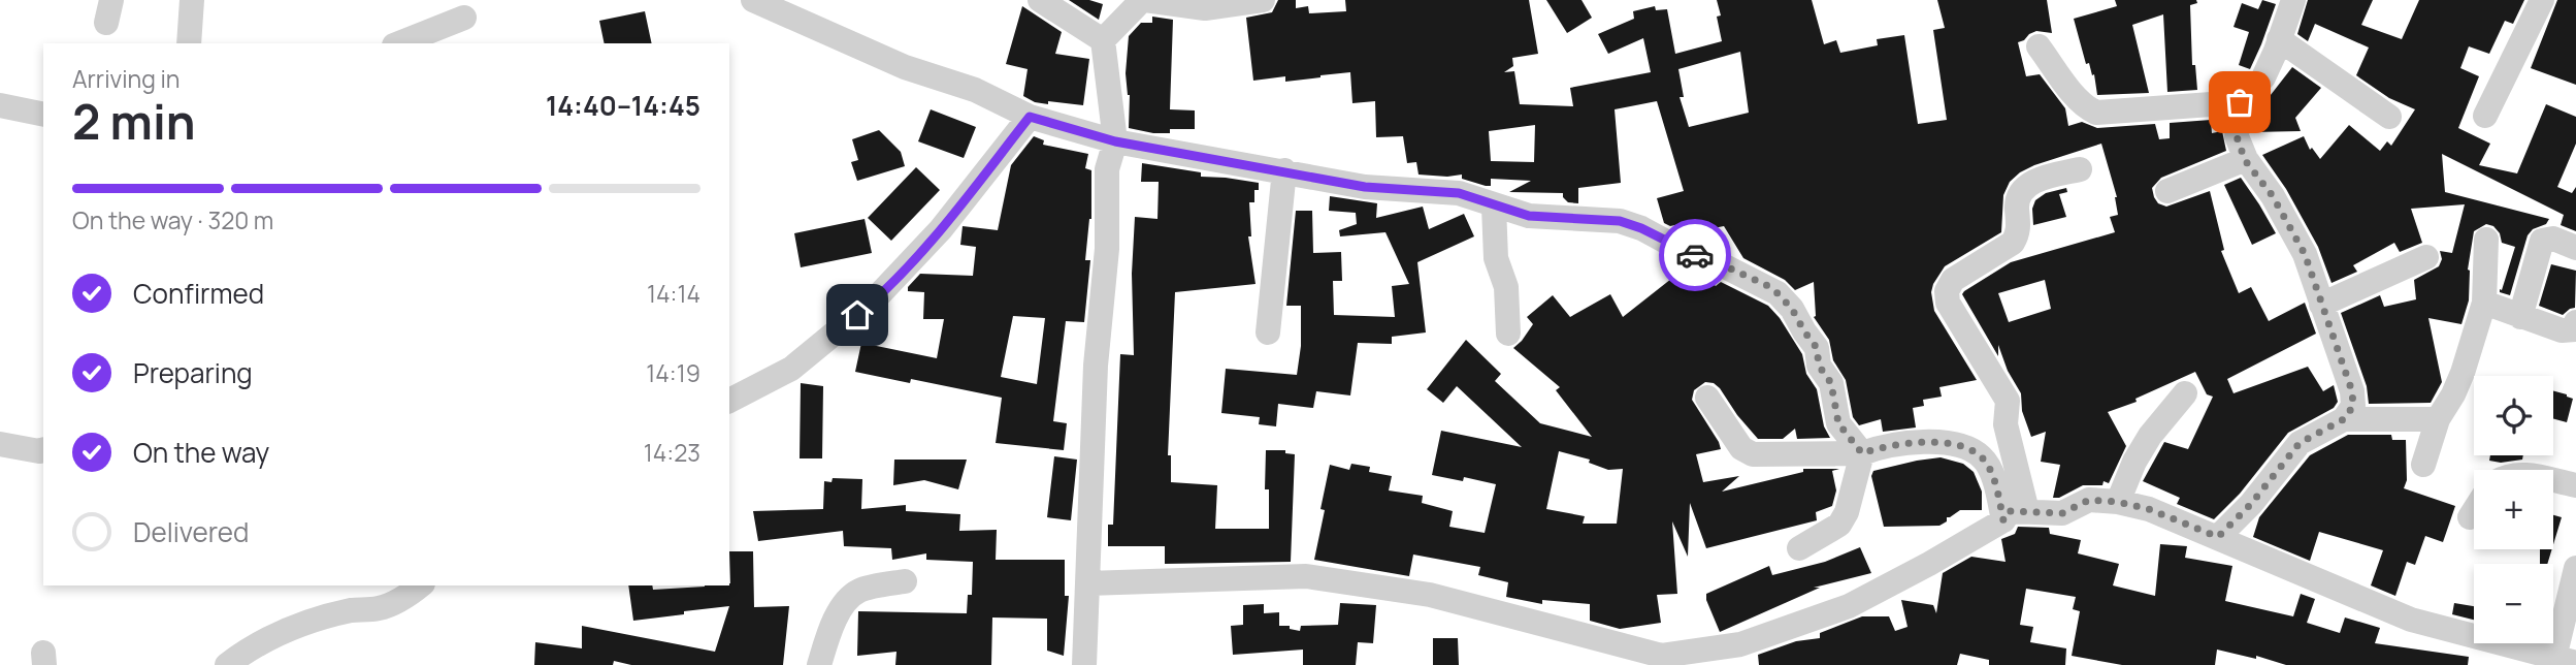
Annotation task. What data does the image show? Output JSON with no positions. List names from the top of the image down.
{
  "page": {
    "heading": ["2 min", "Arriving in", "14:40–14:45"],
    "bar": "On the way · 320 m",
    "list": [
      ["Confirmed", "14:14"],
      ["Preparing", "14:19"],
      ["On the way", "14:23"],
      "Delivered"
    ],
    "map_buttons": ["+", "−"]
  }
}
